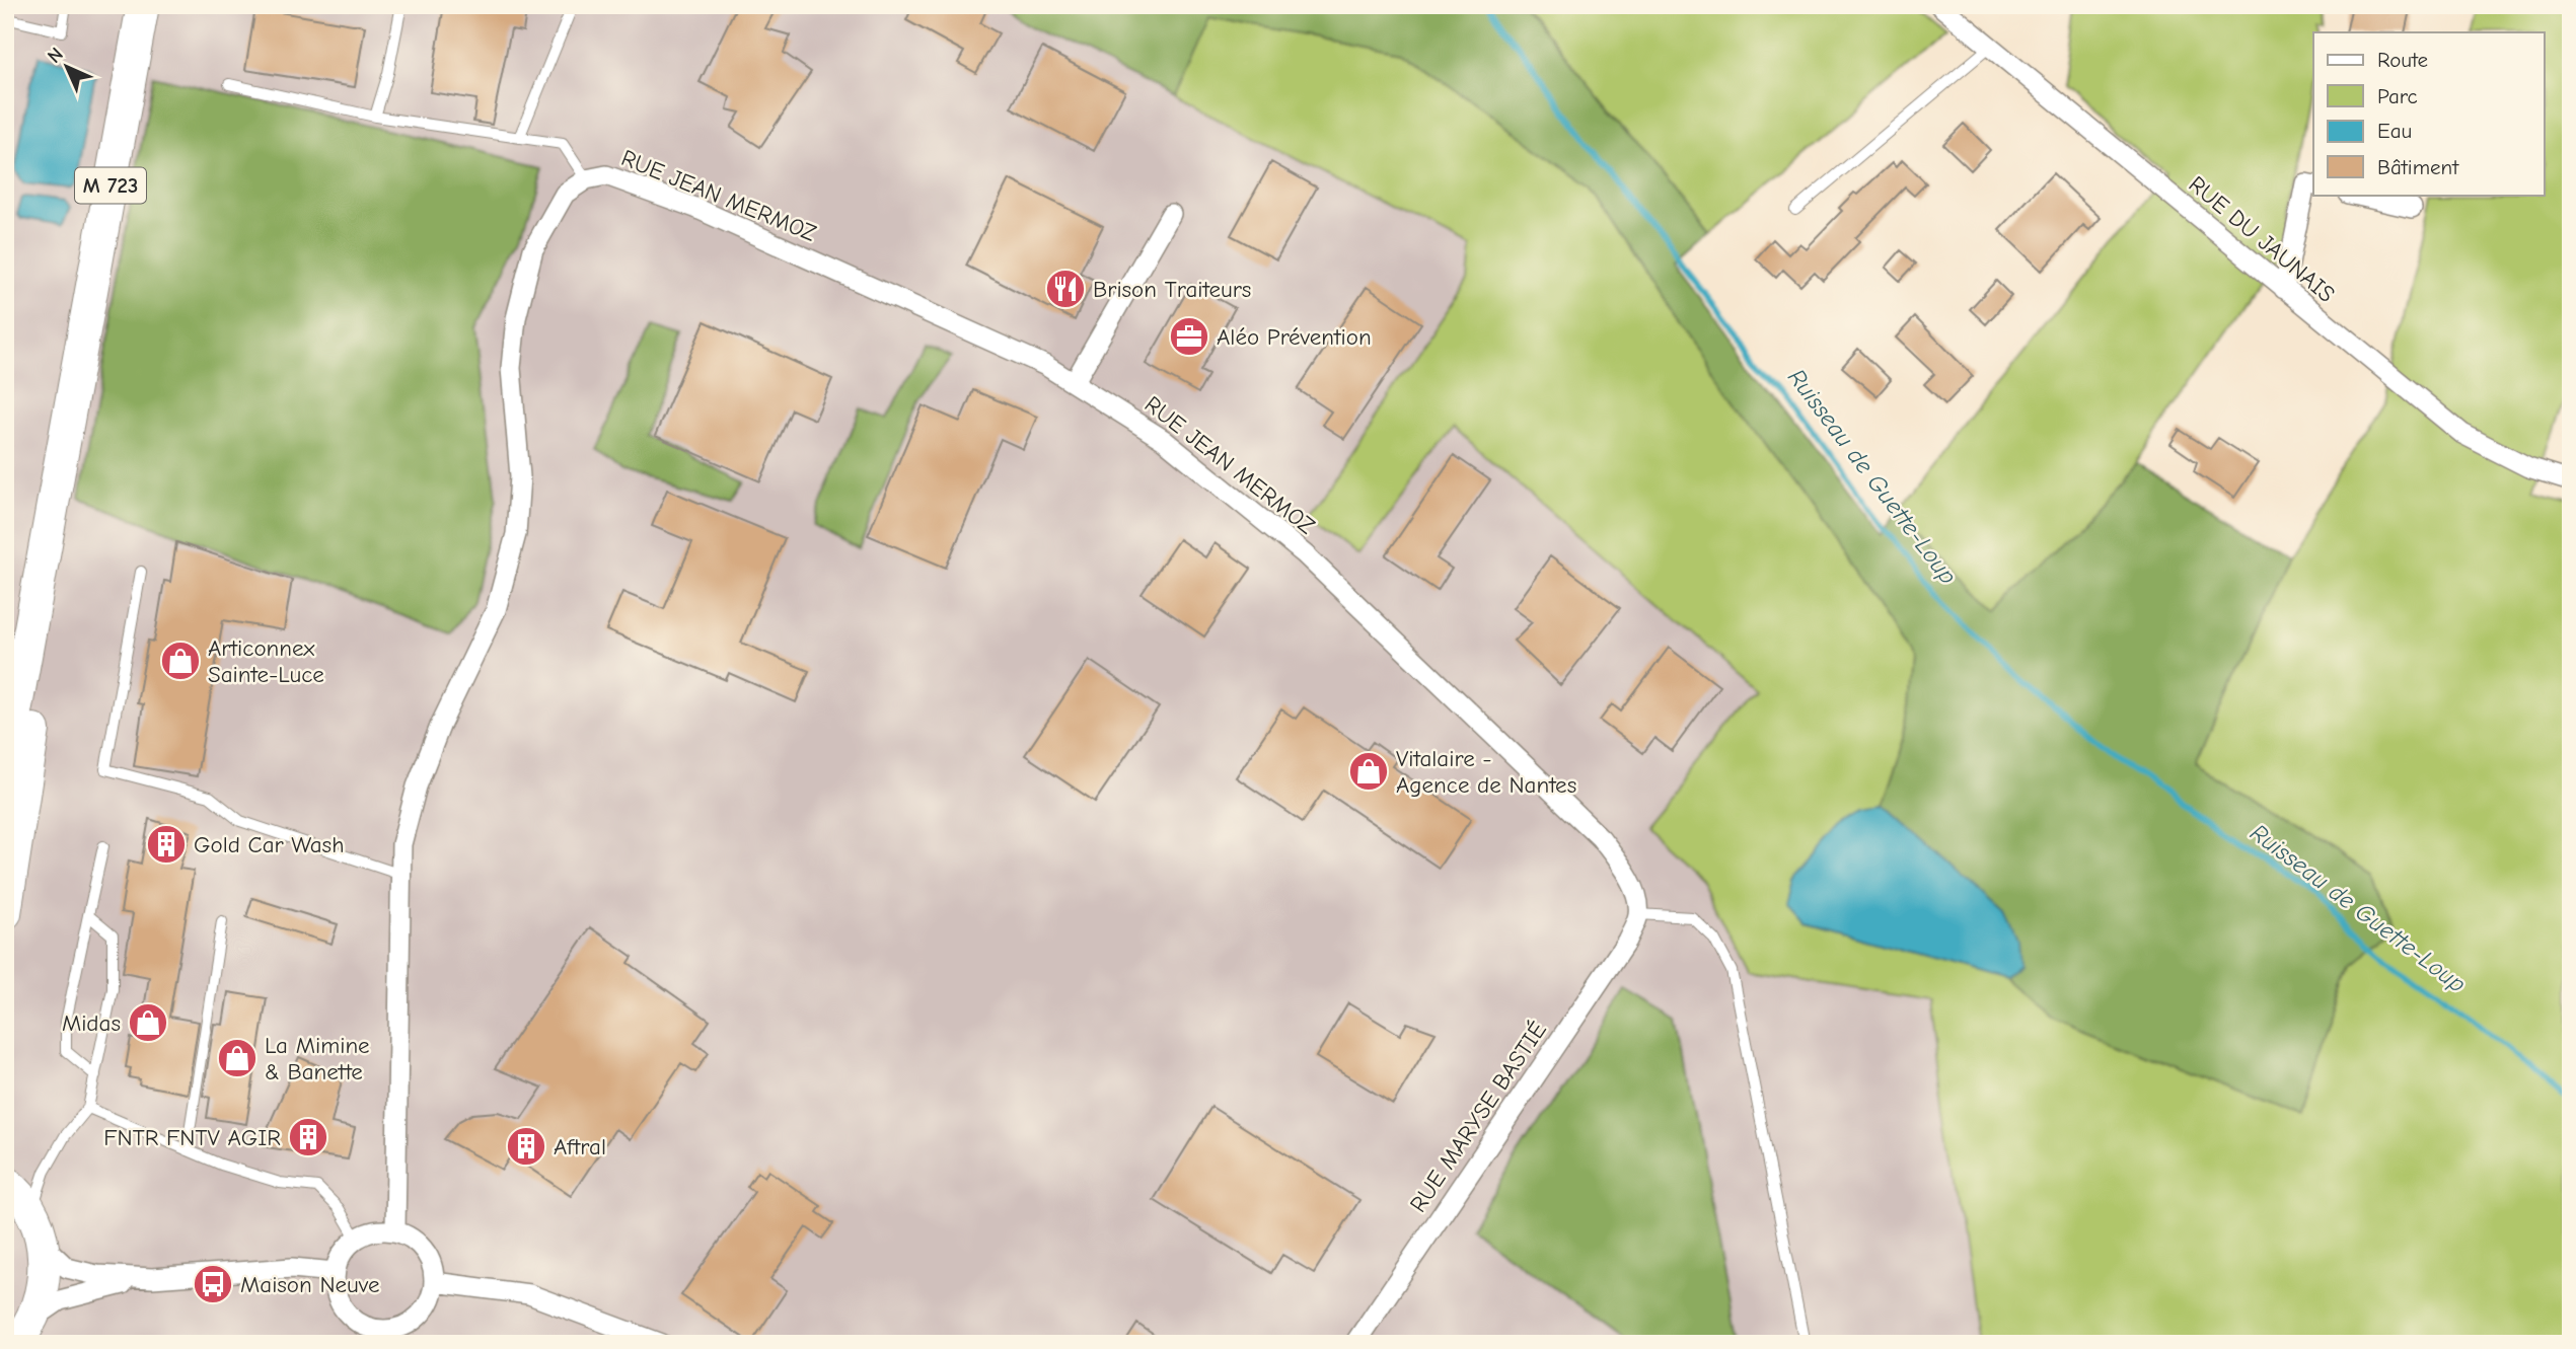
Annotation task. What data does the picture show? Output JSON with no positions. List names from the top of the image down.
{
  "streets": {
    "main road": ["M 723"],
    "street": ["RUE JEAN MERMOZ", "RUE DU JAUNAIS", "RUE MARYSE BASTIÉ"]
  },
  "crossings": [
    ["RUE JEAN MERMOZ", "RUE MARYSE BASTIÉ"]
  ],
  "water": ["Ruisseau de Guette-Loup"],
  "places": {
    "restaurant": ["Brison Traiteurs"],
    "office": ["Aléo Prévention"],
    "shop": [
      "Articonnex Sainte-Luce",
      "Vitalaire - Agence de Nantes",
      "Midas",
      "La Mimine & Banette"
    ],
    "building": ["Gold Car Wash", "FNTR FNTV AGIR", "Aftral"],
    "bus stop": ["Maison Neuve"]
  },
  "legend": [
    "Route",
    "Parc",
    "Eau",
    "Bâtiment"
  ],
  "north": "top left"
}
